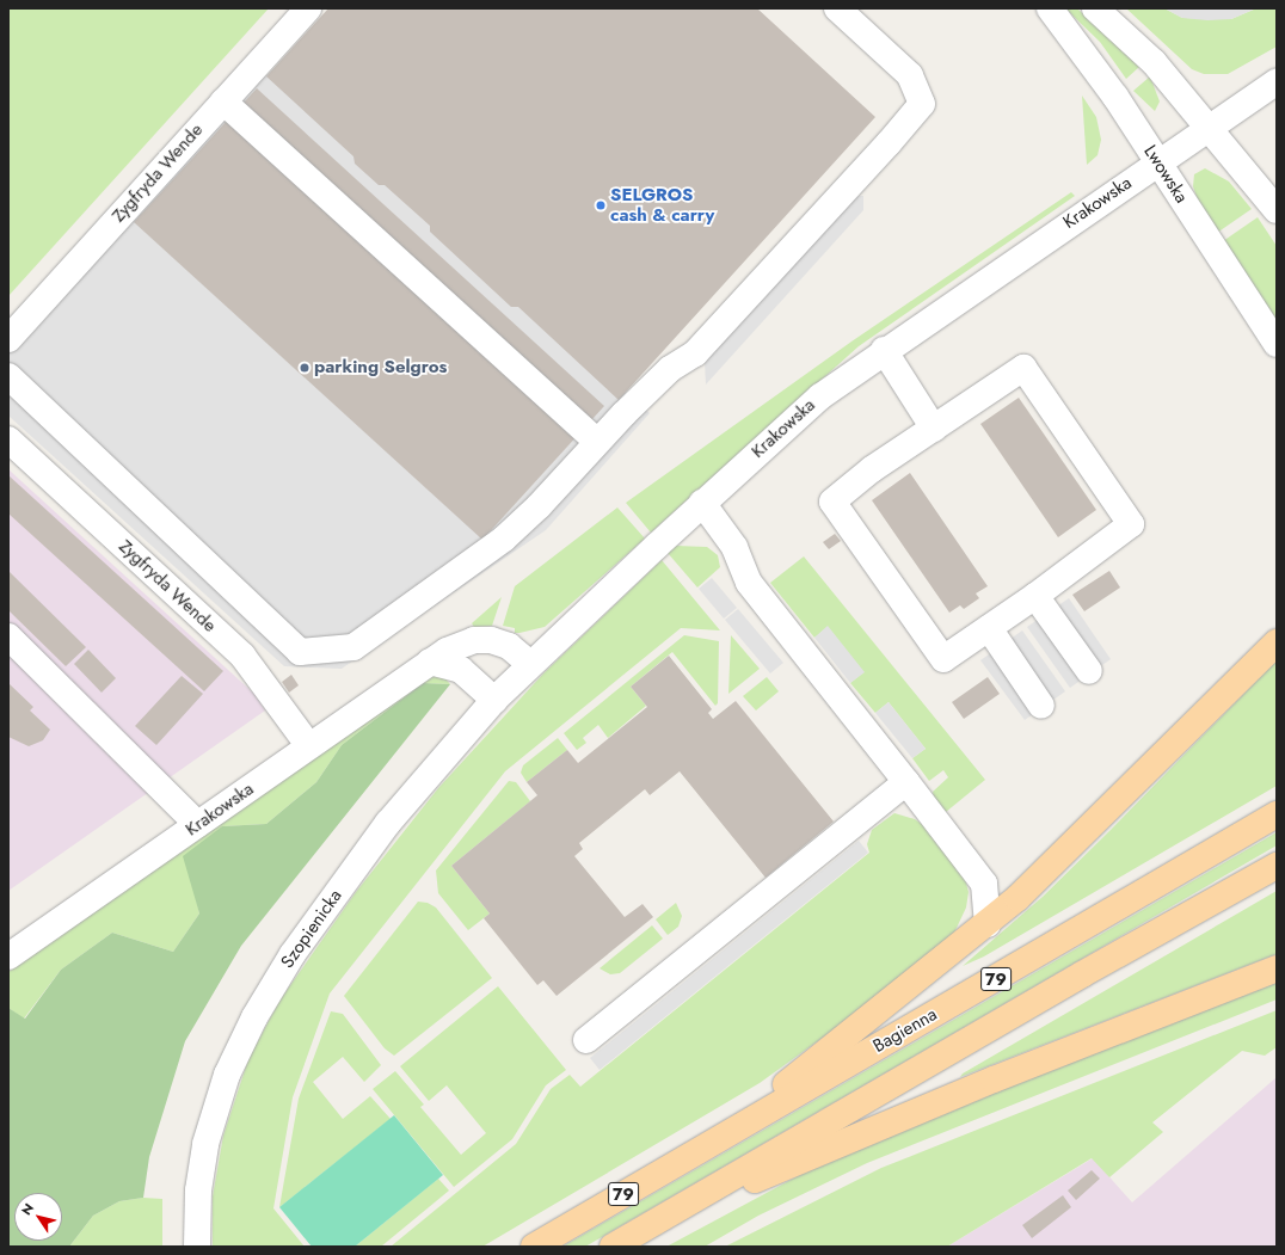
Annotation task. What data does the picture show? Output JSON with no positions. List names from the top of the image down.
{
  "streets": {
    "main road": ["79", "Bagienna"],
    "street": [
      "Zygfryda Wende",
      "Lwowska",
      "Krakowska",
      "Szopienicka"
    ]
  },
  "crossings": [
    ["Zygfryda Wende", "Krakowska"],
    ["Lwowska", "Krakowska"],
    ["Krakowska", "Szopienicka"]
  ],
  "places": ["SELGROS cash & carry", "parking Selgros"],
  "north": "top left"
}
